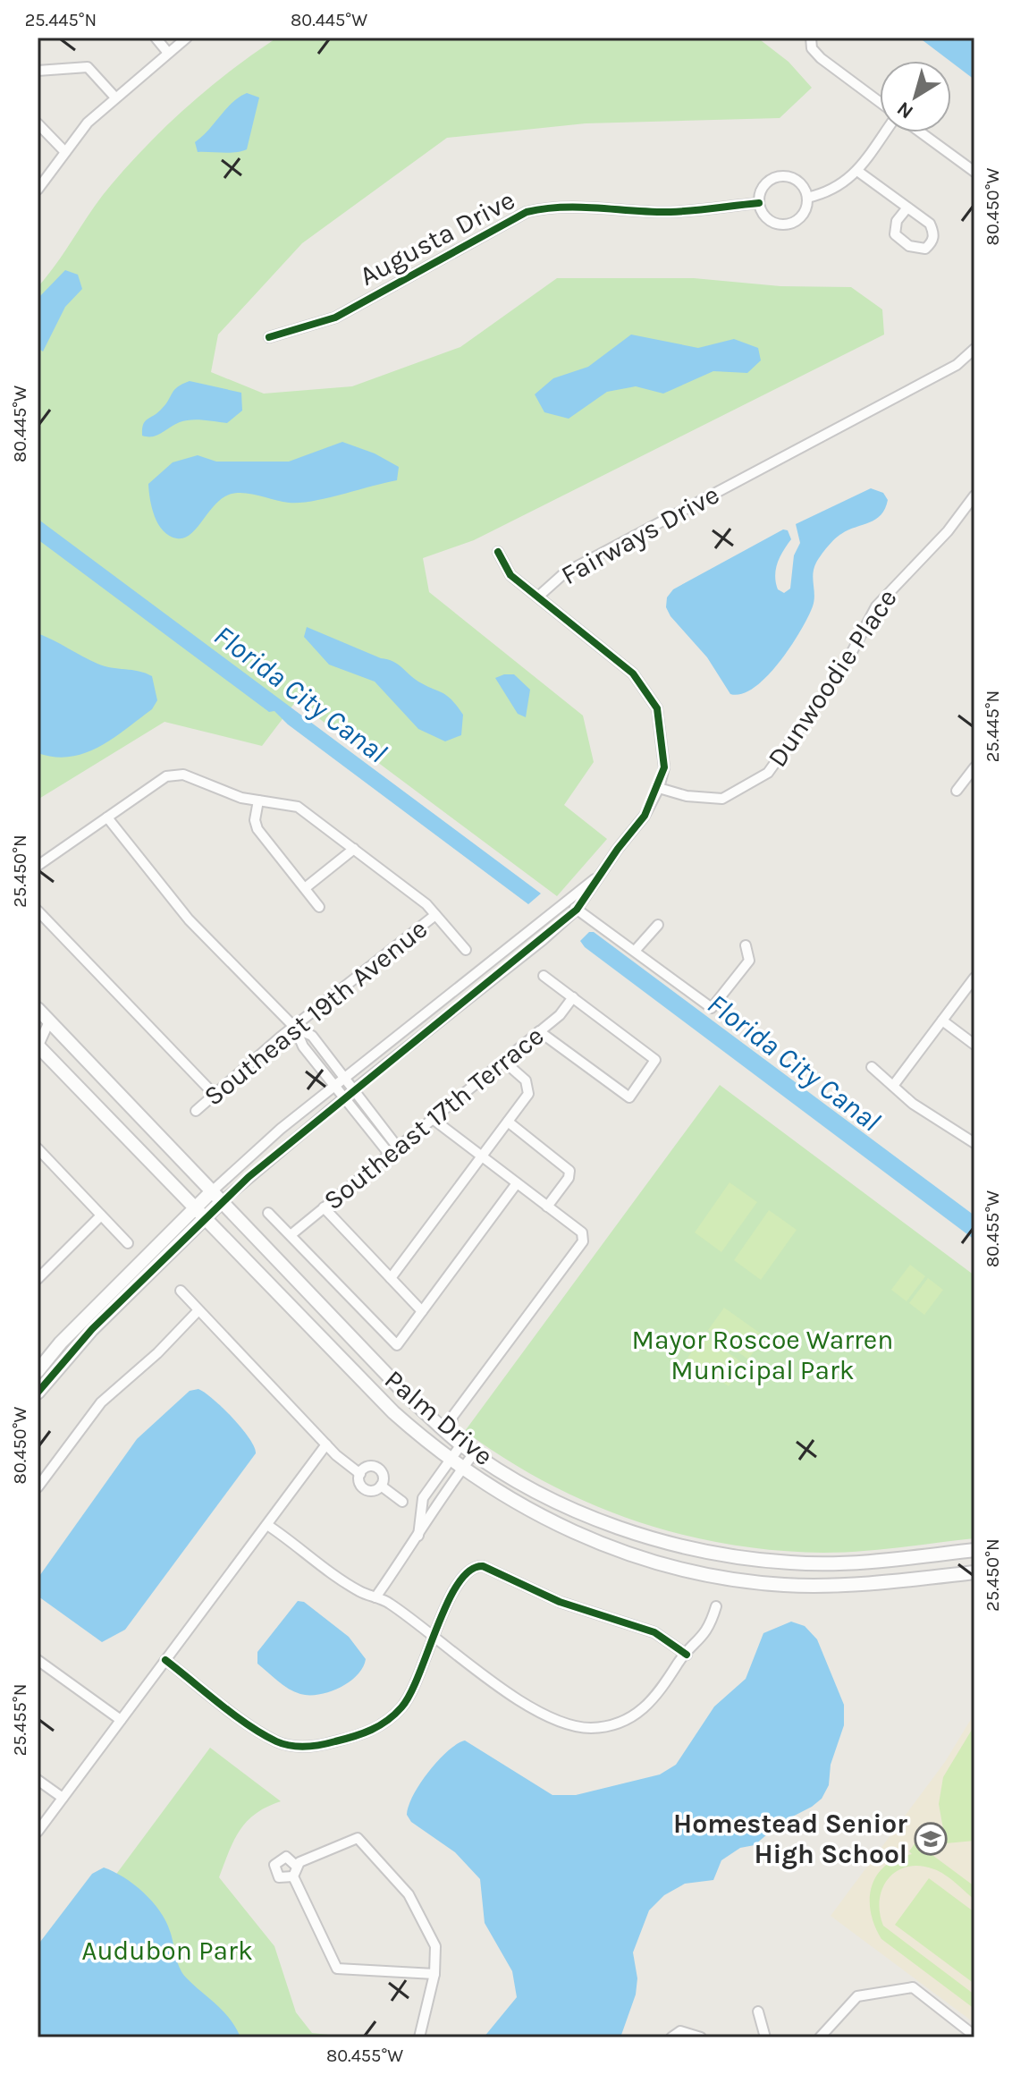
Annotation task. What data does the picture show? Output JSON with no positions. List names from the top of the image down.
{
  "streets": {
    "main road": ["Palm Drive"],
    "street": [
      "Augusta Drive",
      "Fairways Drive",
      "Dunwoodie Place",
      "Southeast 19th Avenue",
      "Southeast 17th Terrace"
    ]
  },
  "crossings": [
    ["Fairways Drive", "Dunwoodie Place"],
    ["Fairways Drive", "Palm Drive"]
  ],
  "water": ["Florida City Canal"],
  "parks": ["Mayor Roscoe Warren Municipal Park", "Audubon Park"],
  "places": {
    "school or university": ["Homestead Senior High School"]
  },
  "north": "bottom left",
  "coordinates": [
    "25.445°N",
    "80.445°W",
    "80.450°W",
    "25.450°N",
    "80.455°W",
    "25.455°N"
  ]
}
